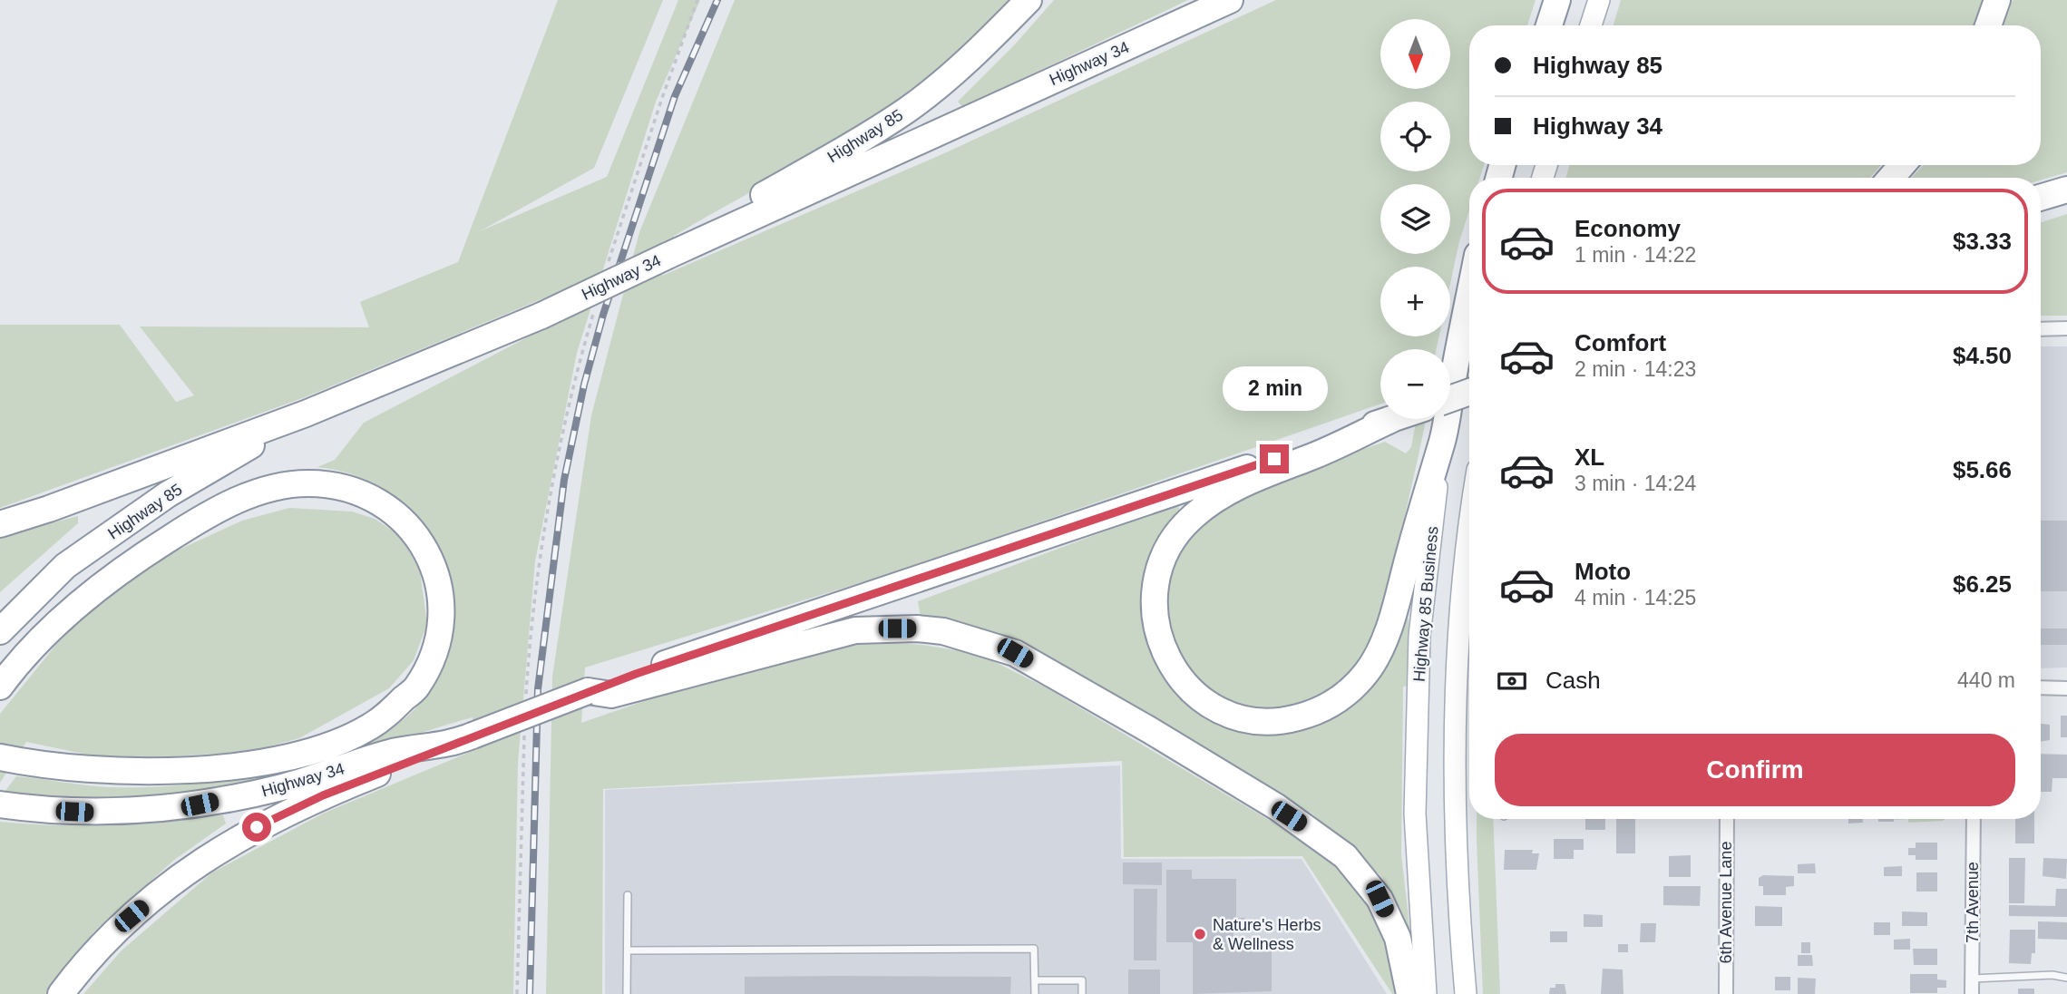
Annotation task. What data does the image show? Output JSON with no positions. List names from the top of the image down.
{
  "streets": {
    "highway": ["Highway 34", "Highway 85", "Highway 85 Business"],
    "street": ["6th Avenue Lane", "7th Avenue"]
  },
  "crossings": [
    ["Highway 34", "Highway 85"]
  ],
  "places": ["Nature's Herbs & Wellness"],
  "north": "bottom",
  "page": {
    "map_buttons": ["+", "−"],
    "banner": ["Highway 85", "Highway 34"],
    "list": [
      {
        "name": "Economy",
        "note": "1 min · 14:22",
        "value": "$3.33"
      },
      {
        "name": "Comfort",
        "note": "2 min · 14:23",
        "value": "$4.50"
      },
      {
        "name": "XL",
        "note": "3 min · 14:24",
        "value": "$5.66"
      },
      {
        "name": "Moto",
        "note": "4 min · 14:25",
        "value": "$6.25"
      }
    ],
    "bubble": "2 min",
    "pay": ["Cash", "440 m"],
    "buttons": "Confirm"
  }
}
